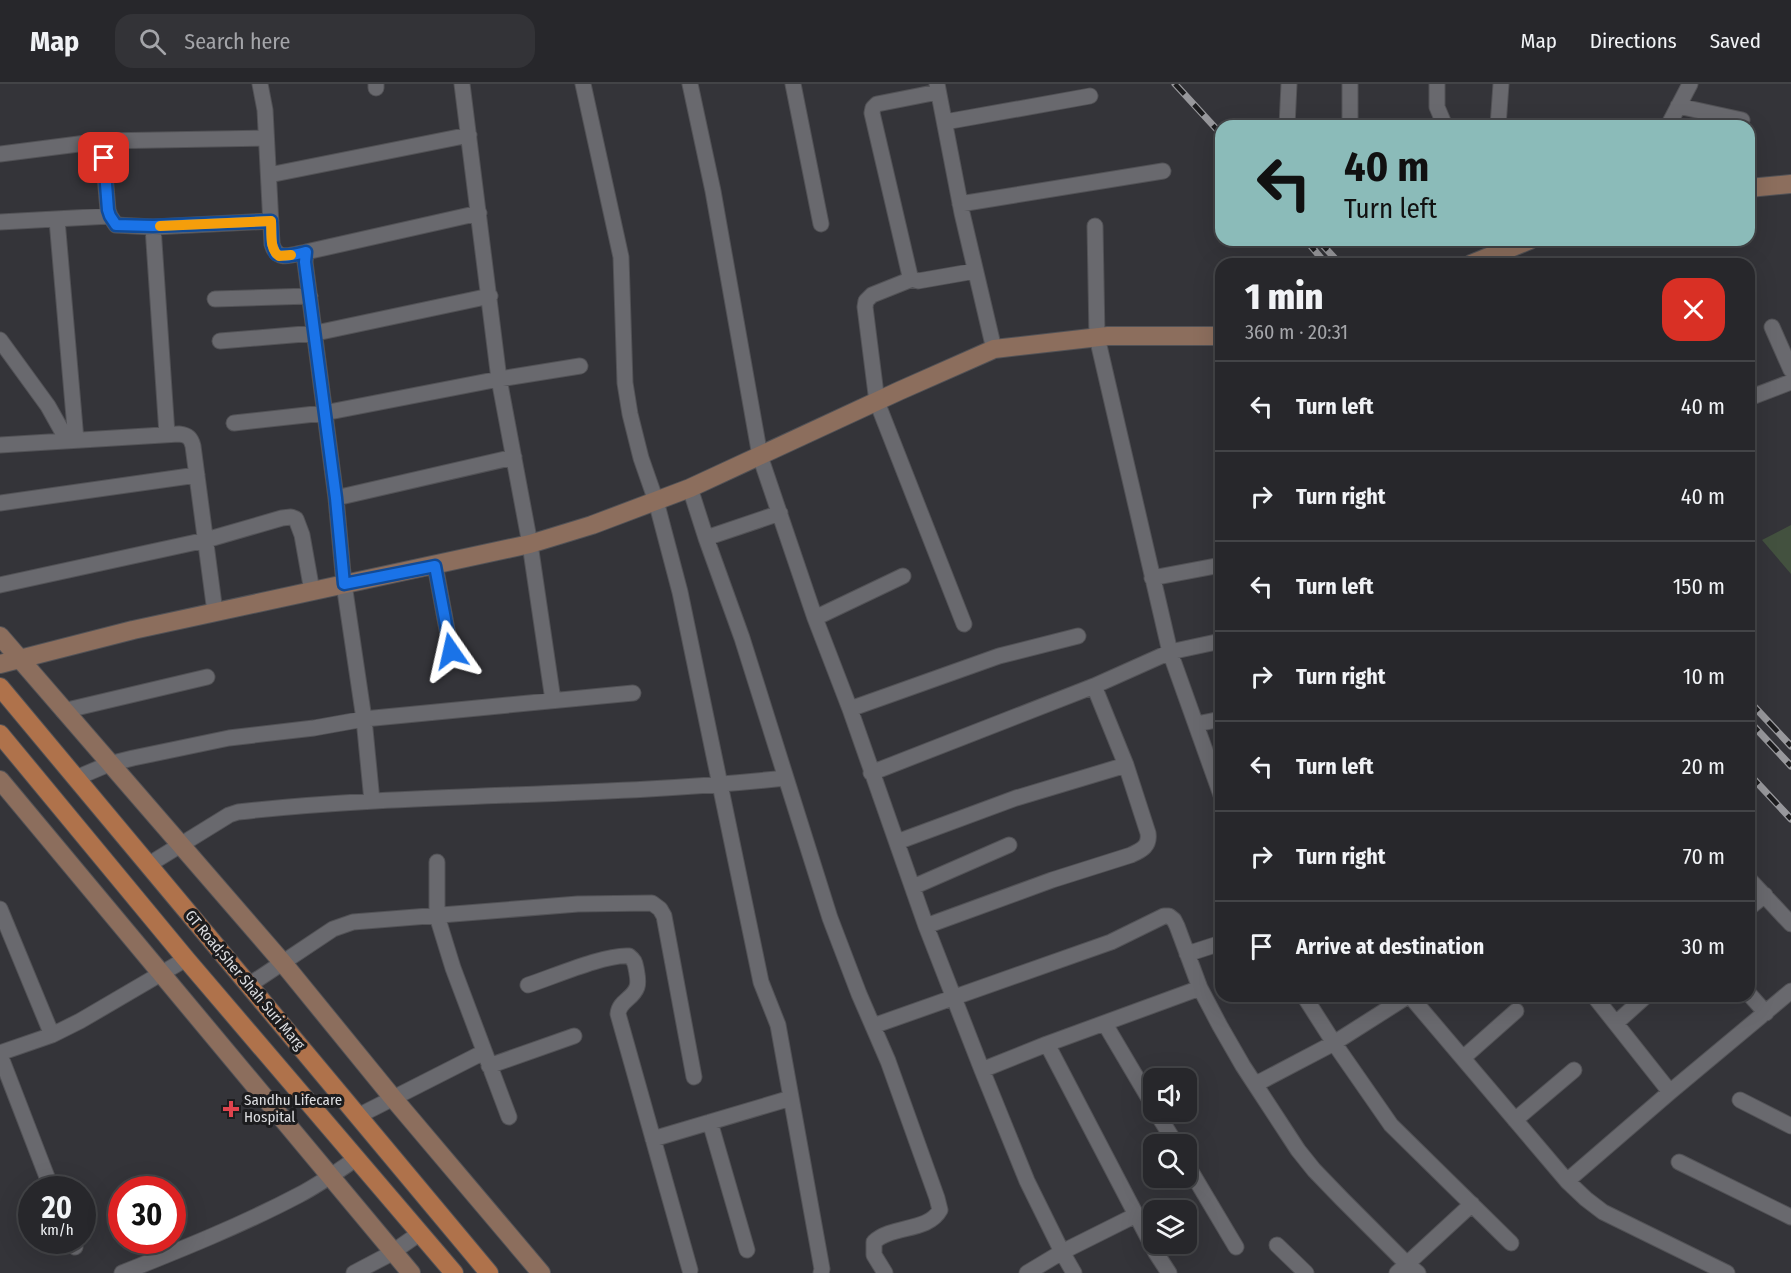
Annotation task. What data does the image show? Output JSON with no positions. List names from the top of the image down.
{
  "streets": {
    "main road": ["GT Road;Sher Shah Suri Marg"]
  },
  "places": {
    "health": ["Sandhu Lifecare Hospital"]
  },
  "page": {
    "header": "Map",
    "search": "Search here",
    "nav": ["Map", "Directions", "Saved"],
    "turn": ["40 m", "Turn left"],
    "heading": ["1 min", "360 m · 20:31"],
    "list": [
      {
        "name": "Turn left",
        "value": "40 m"
      },
      {
        "name": "Turn right",
        "value": "40 m"
      },
      {
        "name": "Turn left",
        "value": "150 m"
      },
      {
        "name": "Turn right",
        "value": "10 m"
      },
      {
        "name": "Turn left",
        "value": "20 m"
      },
      {
        "name": "Turn right",
        "value": "70 m"
      },
      {
        "name": "Arrive at destination",
        "value": "30 m"
      }
    ],
    "speed": "20 km/h",
    "limit": "30"
  }
}
